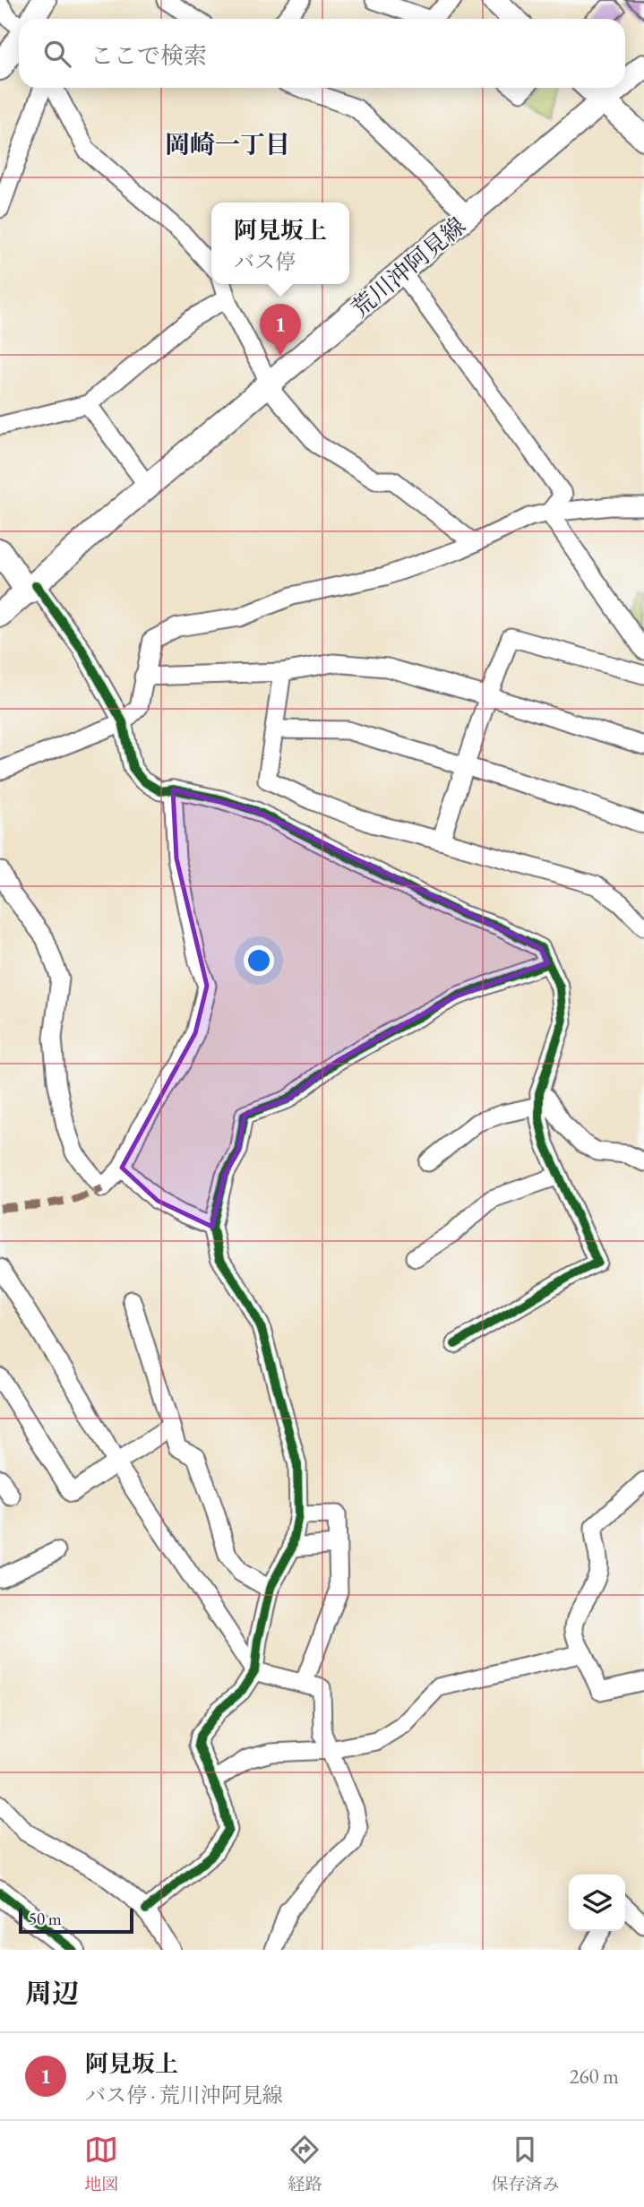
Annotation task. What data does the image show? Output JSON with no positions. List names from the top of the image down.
{
  "streets": {
    "main road": ["荒川沖阿見線"]
  },
  "districts": ["岡崎一丁目"],
  "scale_bar": "50 m",
  "page": {
    "search": "ここで検索",
    "popup": ["阿見坂上", "バス停"],
    "pins": "1",
    "scale": "50 m",
    "heading": "周辺",
    "list": [
      {
        "mark": "1",
        "name": "阿見坂上",
        "note": "バス停 · 荒川沖阿見線",
        "value": "260 m"
      }
    ],
    "nav": ["地図", "経路", "保存済み"]
  }
}
